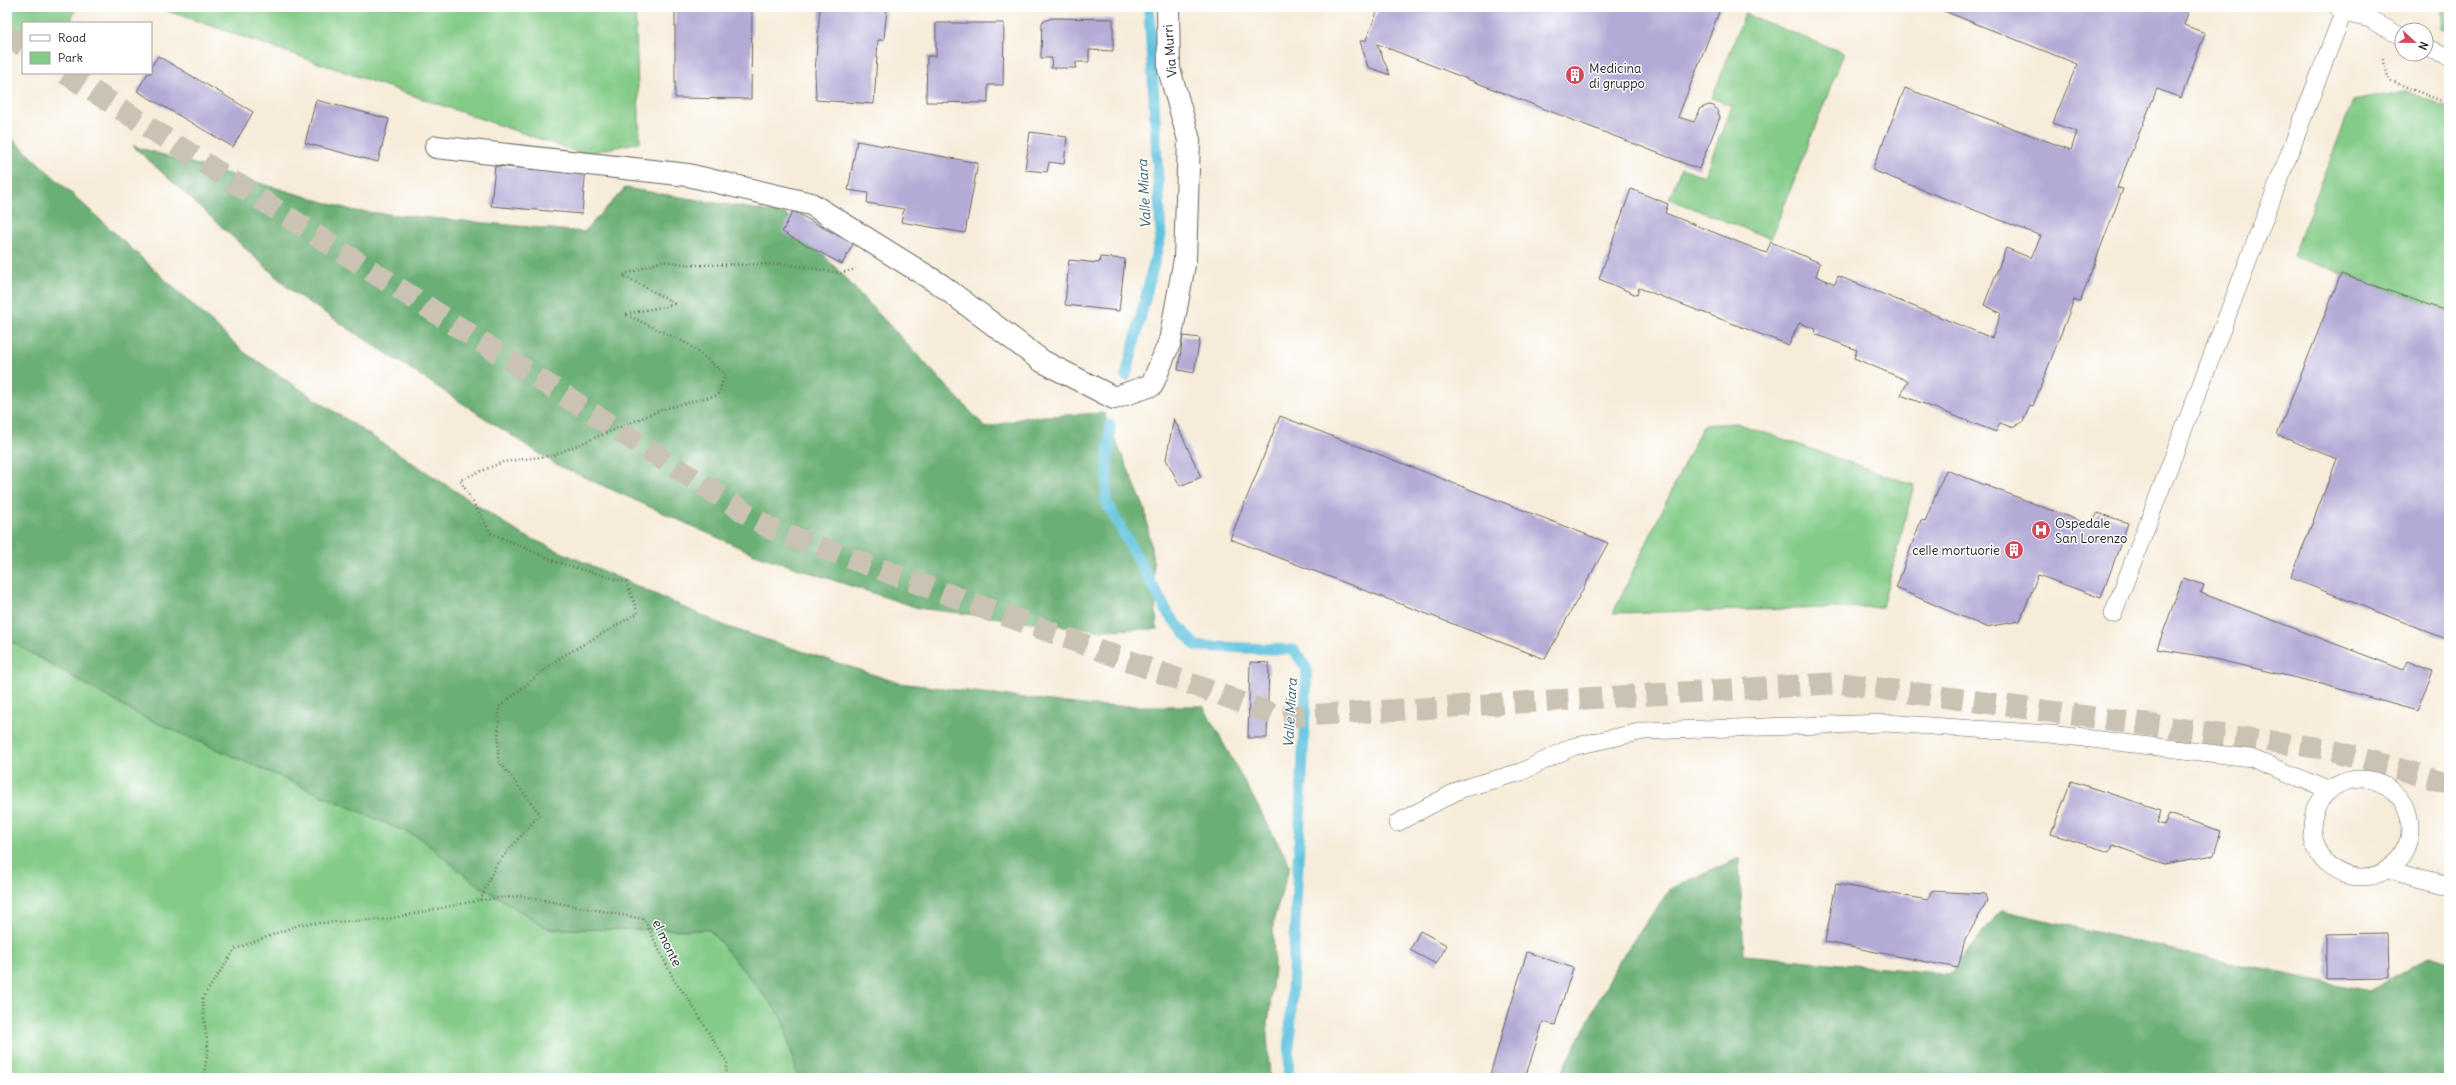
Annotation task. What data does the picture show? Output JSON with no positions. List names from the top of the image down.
{
  "streets": {
    "street": ["Via Murri"],
    "path": ["el monte"]
  },
  "water": ["Valle Miara"],
  "places": {
    "building": ["Medicina di gruppo", "celle mortuorie"],
    "hospital": ["Ospedale San Lorenzo"]
  },
  "legend": ["Road", "Park"],
  "north": "right"
}
